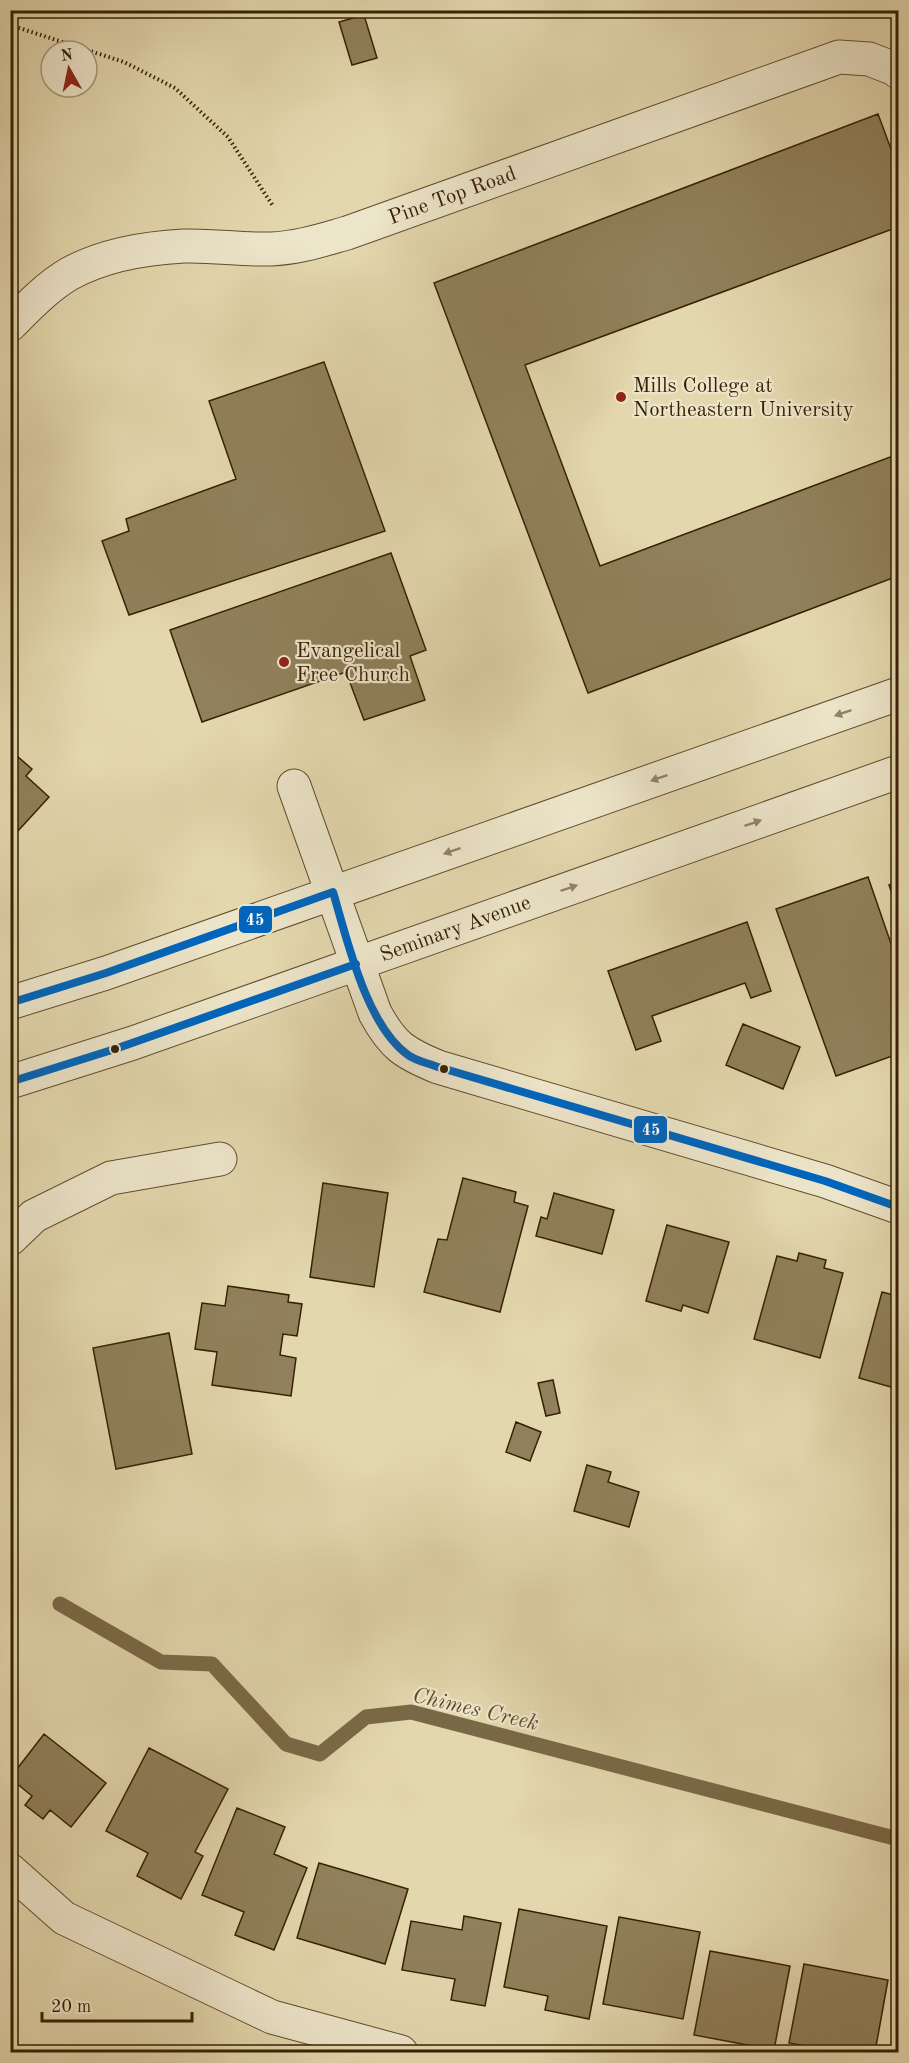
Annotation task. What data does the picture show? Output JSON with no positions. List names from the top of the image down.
{
  "streets": {
    "street": ["Pine Top Road", "Seminary Avenue"]
  },
  "water": ["Chimes Creek"],
  "places": ["Mills College at Northeastern University", "Evangelical Free Church"],
  "lines": ["transit line 45"],
  "scale_bar": "20 m",
  "north": "top"
}
